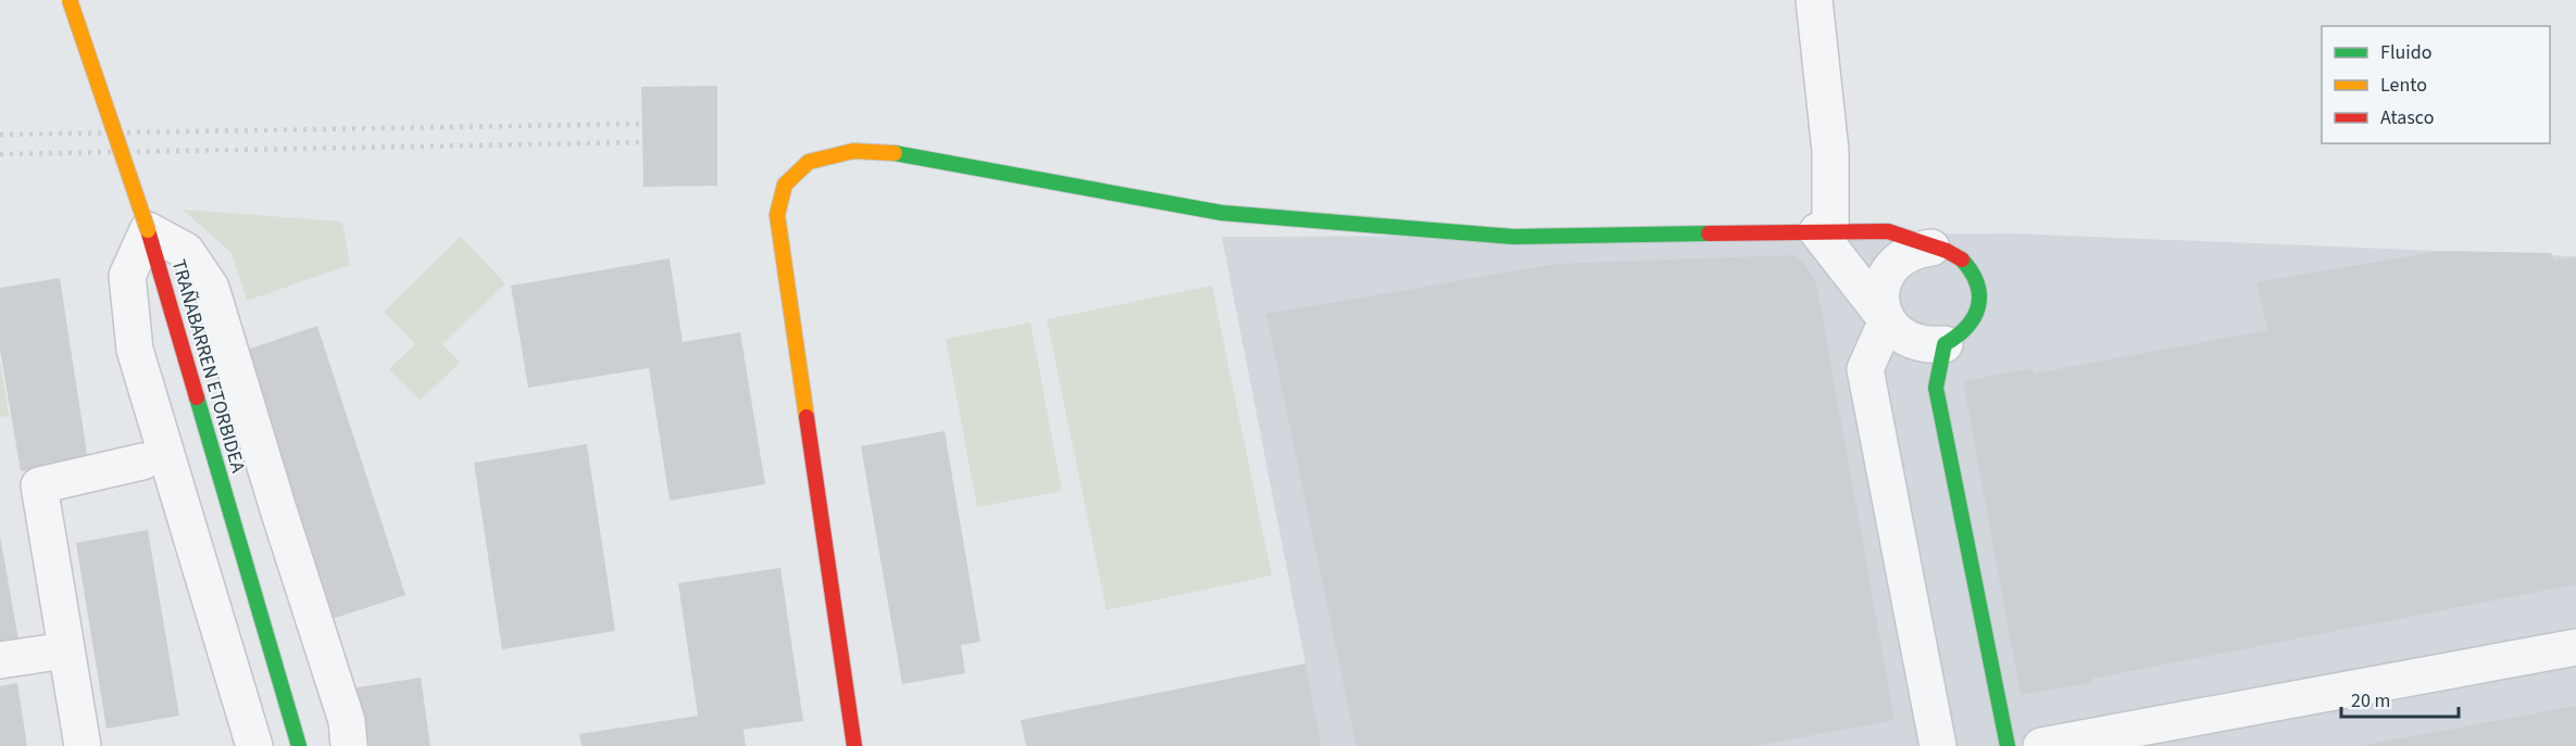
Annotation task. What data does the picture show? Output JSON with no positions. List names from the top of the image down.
{
  "streets": {
    "street": ["TRAÑABARREN ETORBIDEA"]
  },
  "legend": ["Fluido", "Lento", "Atasco"],
  "scale_bar": "20 m"
}
